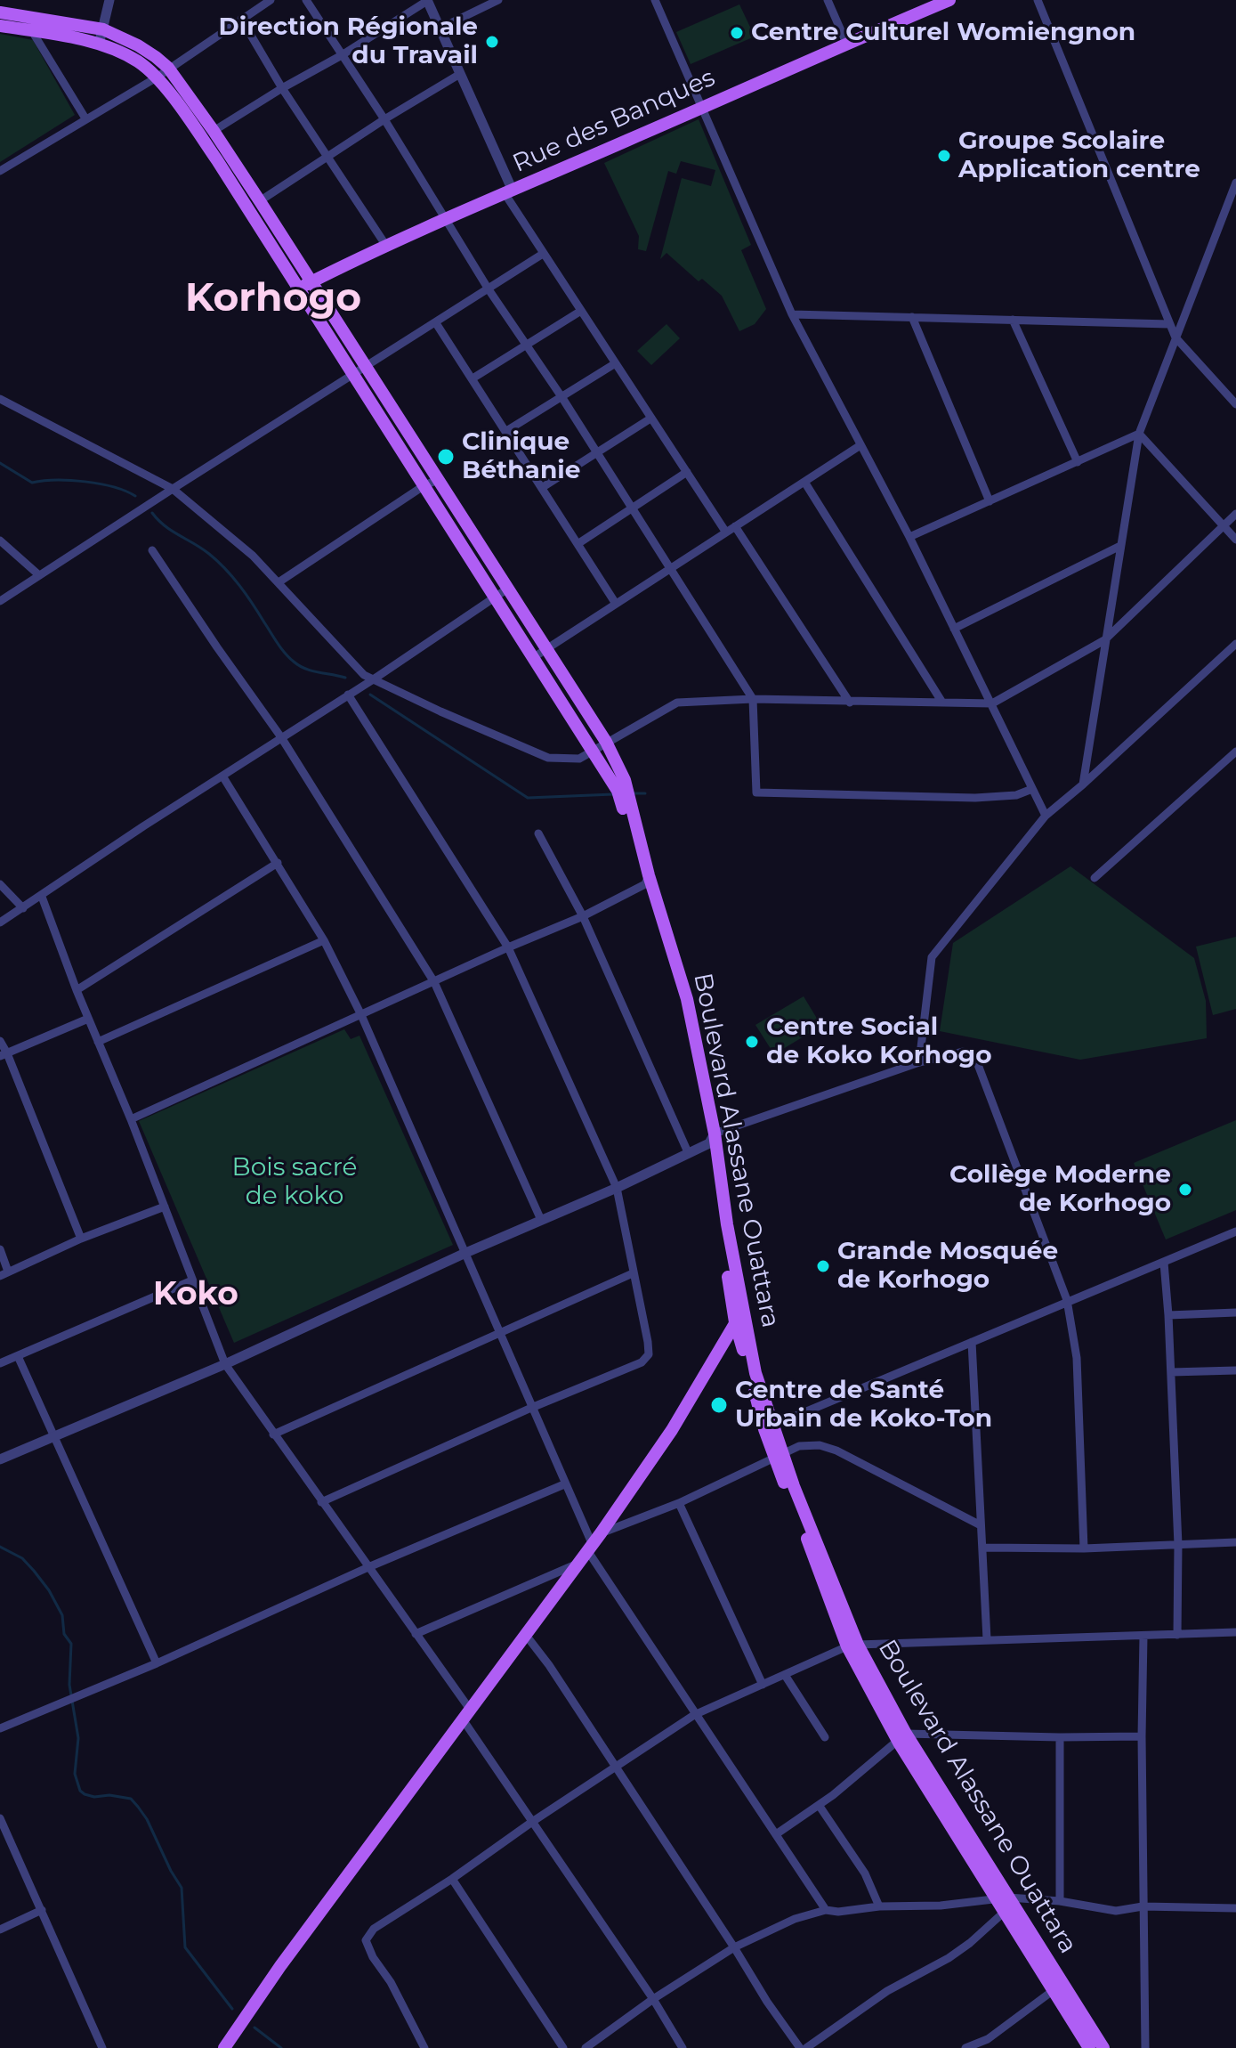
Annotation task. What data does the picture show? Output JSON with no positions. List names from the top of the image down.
{
  "streets": {
    "main road": ["Rue des Banques", "Boulevard Alassane Ouattara"]
  },
  "crossings": [
    ["Rue des Banques", "Boulevard Alassane Ouattara"]
  ],
  "districts": ["Korhogo", "Koko"],
  "parks": ["Bois sacré de koko"],
  "places": [
    "Centre Culturel Womiengnon",
    "Direction Régionale du Travail",
    "Groupe Scolaire Application centre",
    "Clinique Béthanie",
    "Centre Social de Koko Korhogo",
    "Collège Moderne de Korhogo",
    "Grande Mosquée de Korhogo",
    "Centre de Santé Urbain de Koko-Ton"
  ]
}
